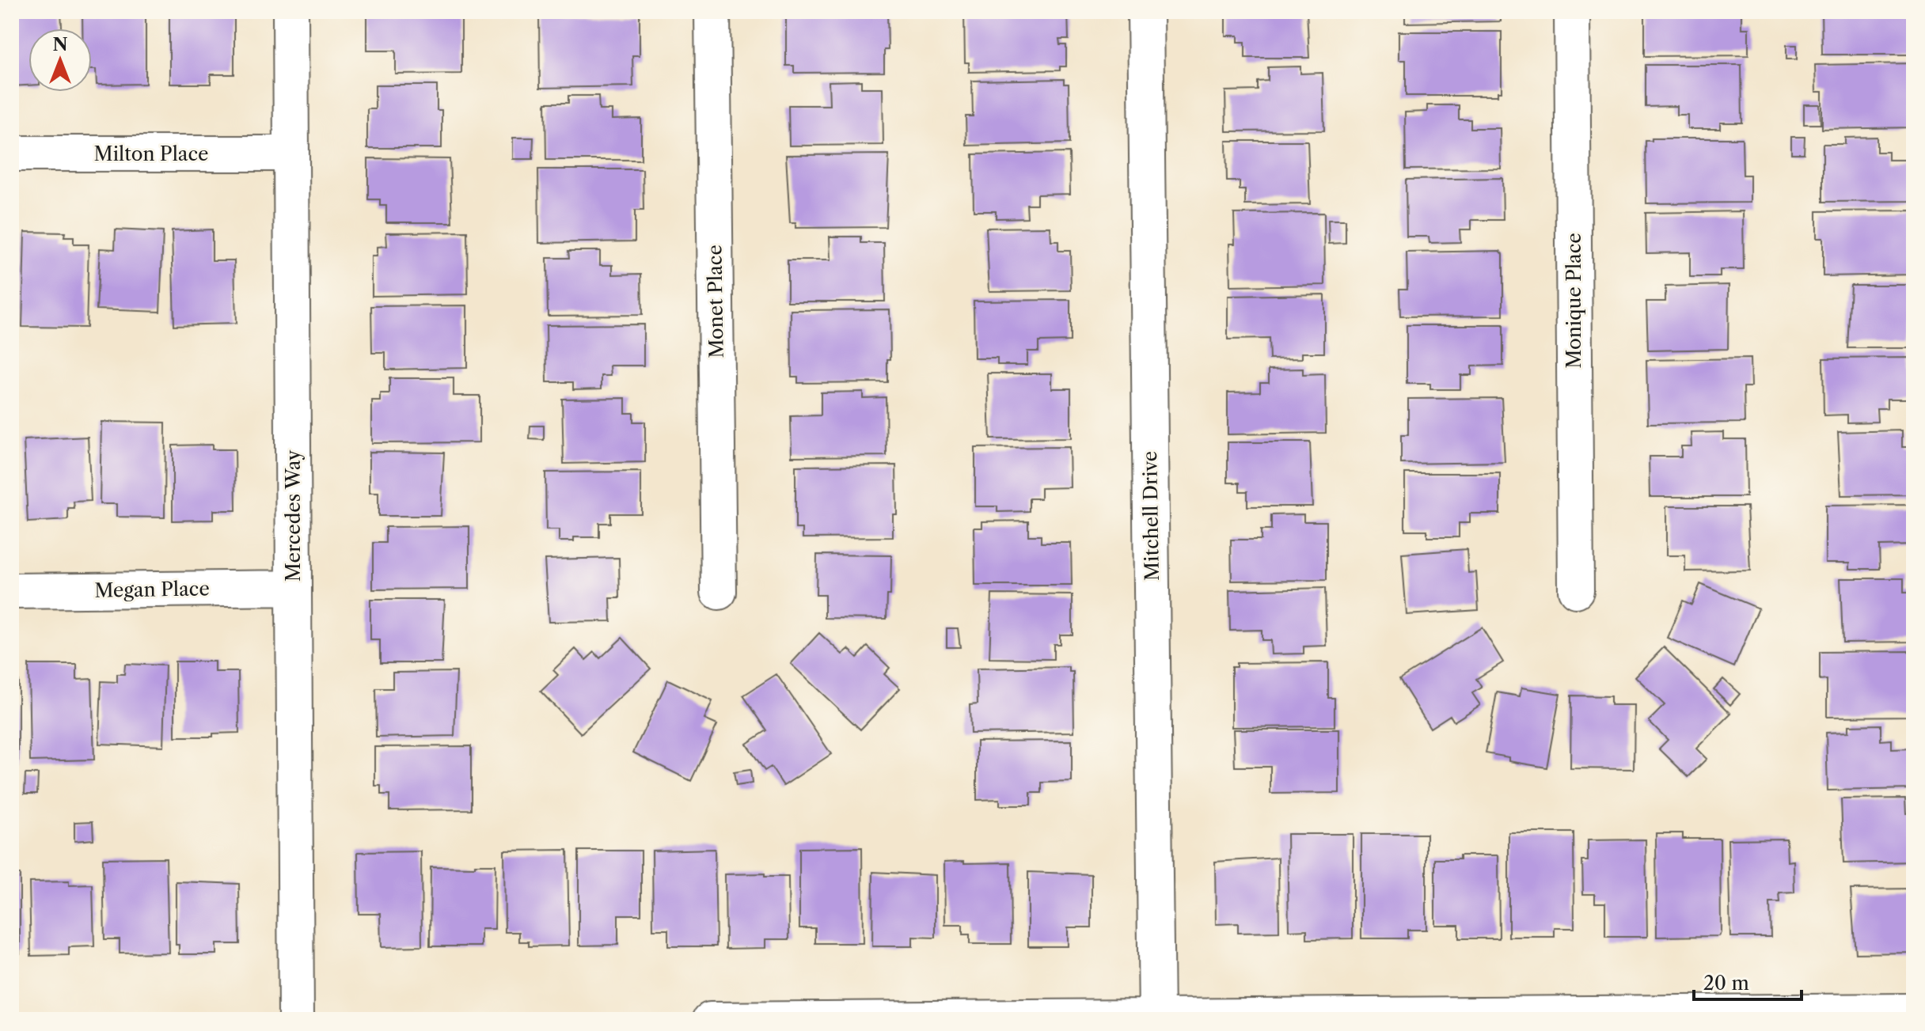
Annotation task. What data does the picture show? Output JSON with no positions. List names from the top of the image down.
{
  "streets": {
    "street": [
      "Milton Place",
      "Monique Place",
      "Monet Place",
      "Mercedes Way",
      "Mitchell Drive",
      "Megan Place"
    ]
  },
  "crossings": [
    ["Milton Place", "Mercedes Way"],
    ["Mercedes Way", "Megan Place"]
  ],
  "scale_bar": "20 m",
  "north": "top"
}
